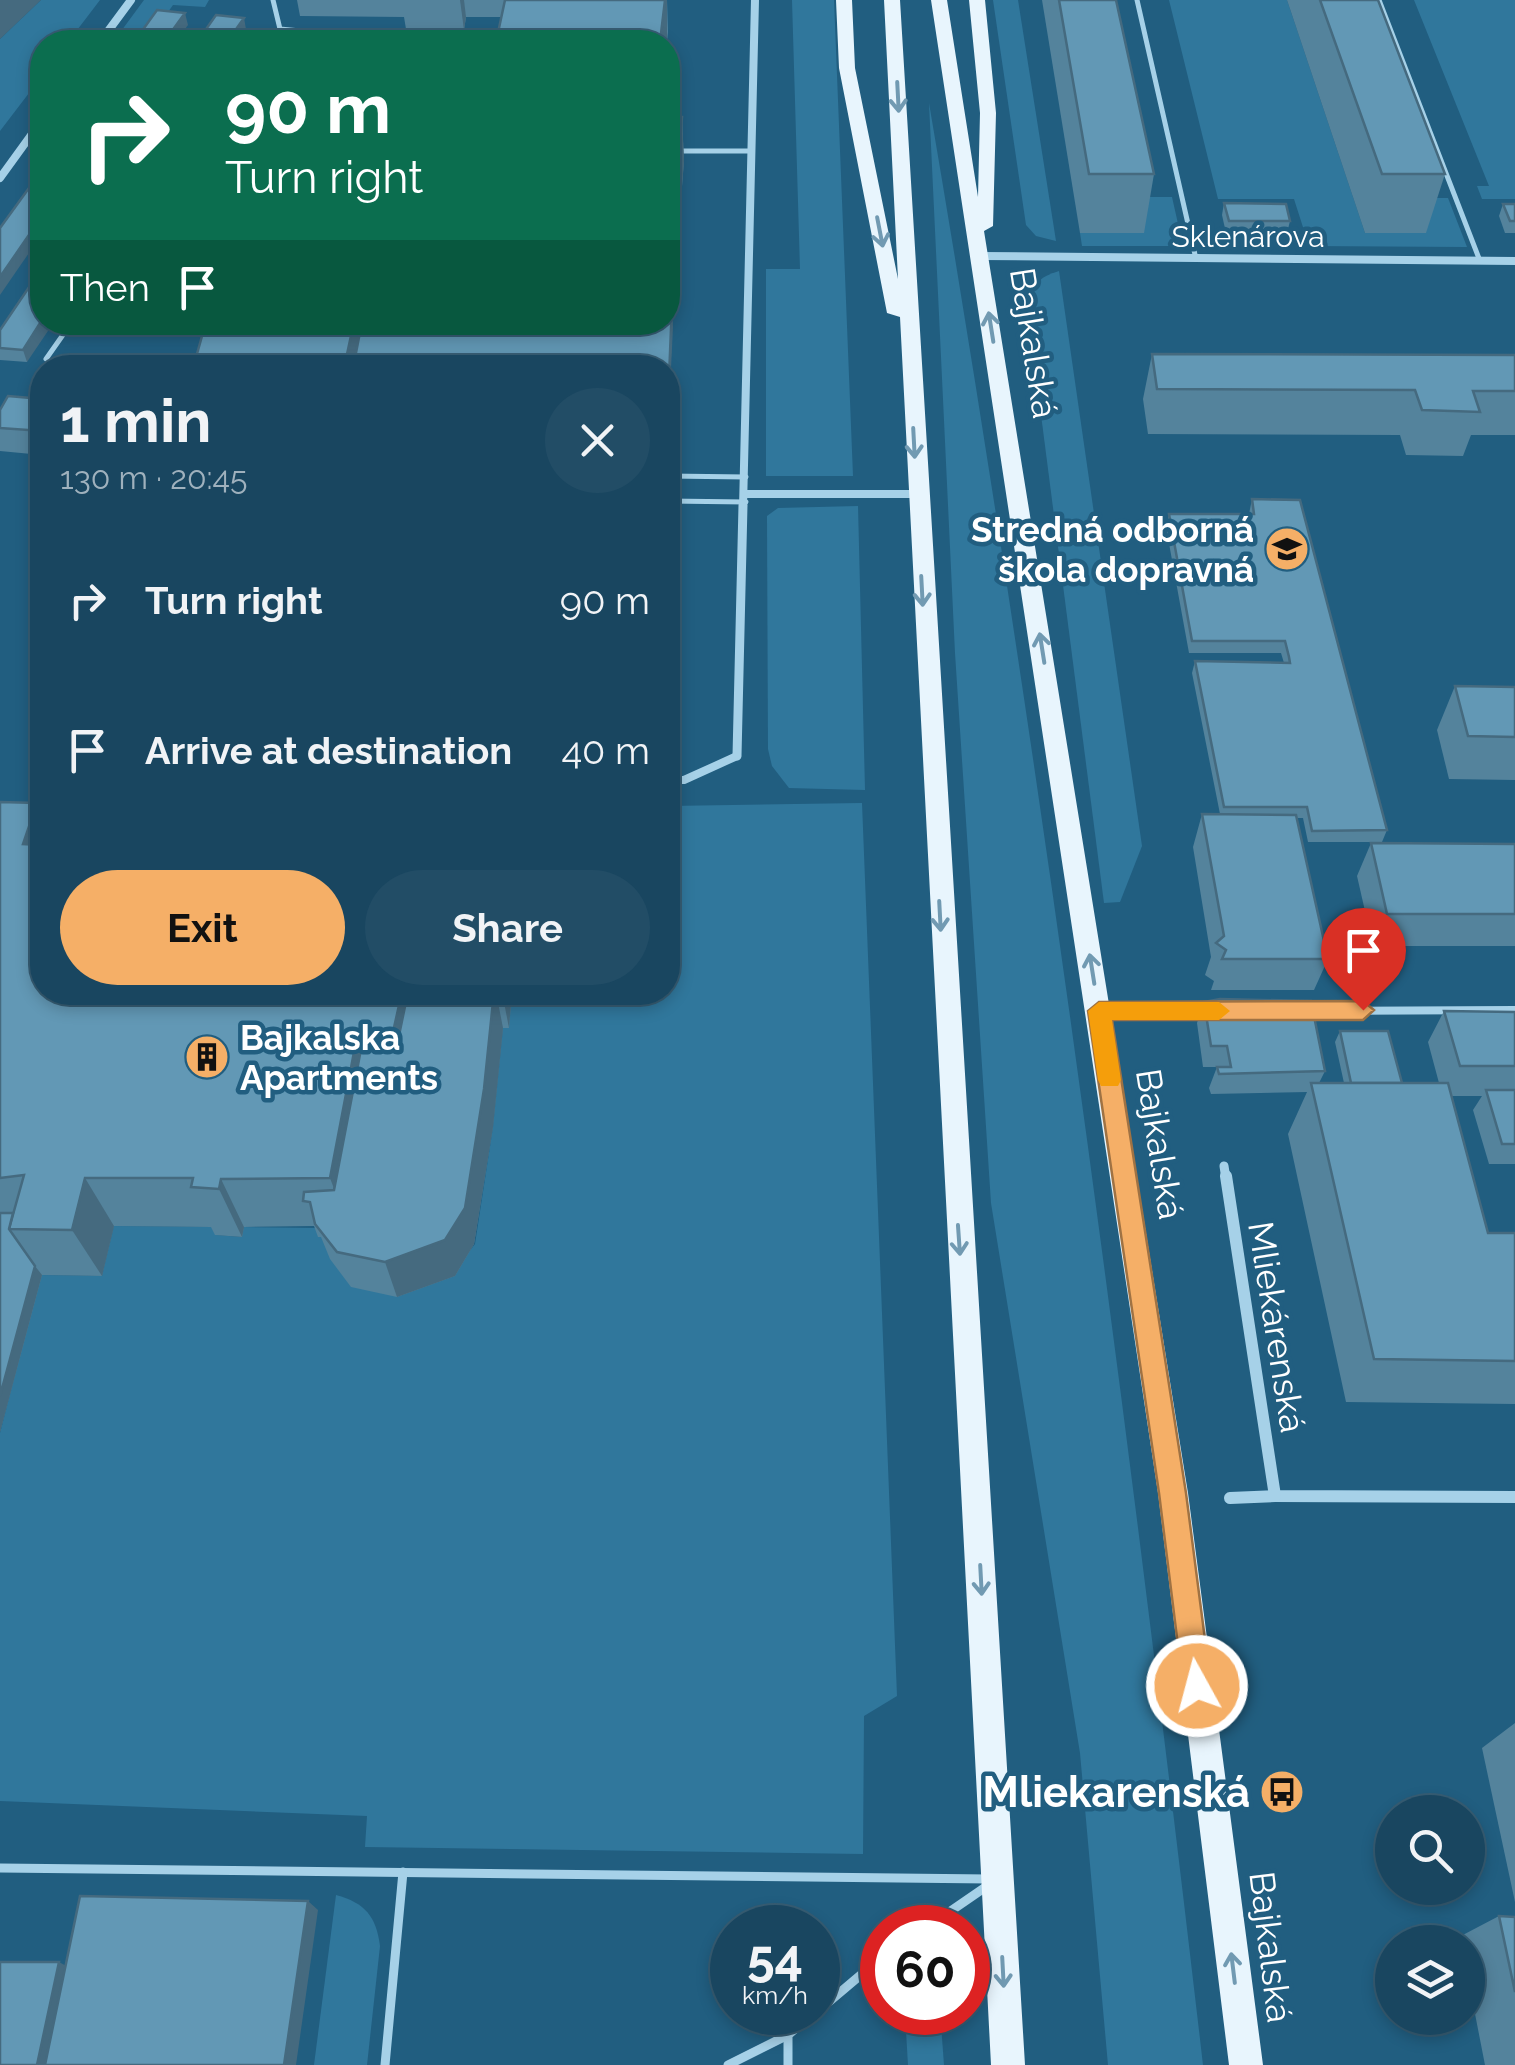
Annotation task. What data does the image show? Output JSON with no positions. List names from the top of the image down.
{
  "streets": {
    "main road": ["Bajkalská"],
    "street": ["Sklenárova", "Mliekárenská"]
  },
  "crossings": [
    ["Sklenárova", "Bajkalská"]
  ],
  "places": {
    "school or university": ["Stredná odborná škola dopravná"],
    "building": ["Bajkalska Apartments"],
    "bus stop": ["Mliekarenská"]
  },
  "page": {
    "turn": ["90 m", "Turn right"],
    "then": "Then",
    "heading": ["1 min", "130 m · 20:45"],
    "list": [
      {
        "name": "Turn right",
        "value": "90 m"
      },
      {
        "name": "Arrive at destination",
        "value": "40 m"
      }
    ],
    "buttons": ["Exit", "Share"],
    "speed": "54 km/h",
    "limit": "60"
  }
}
